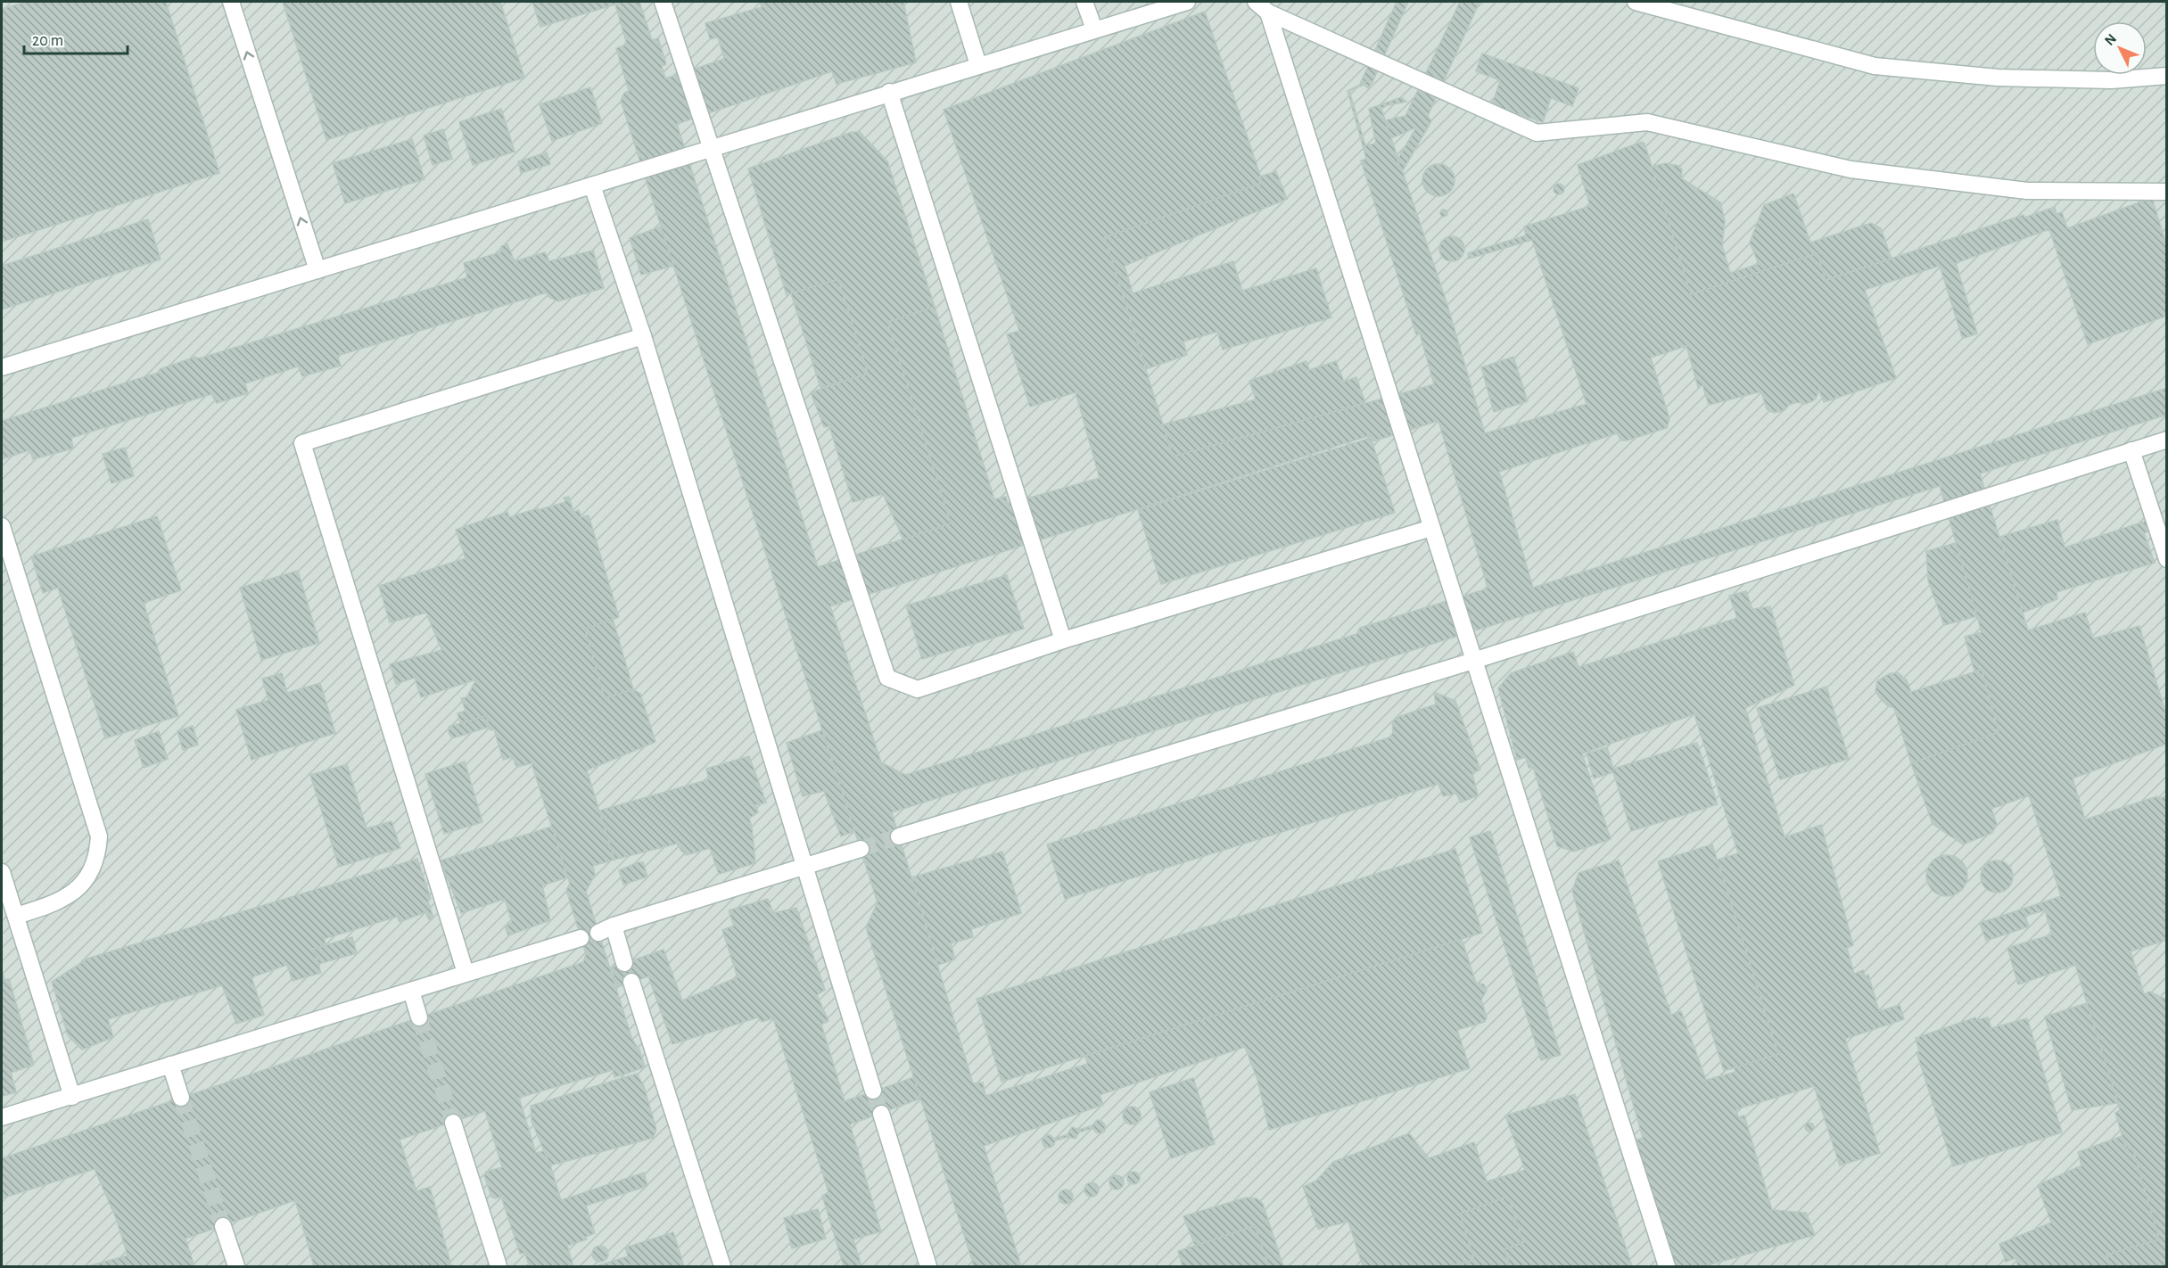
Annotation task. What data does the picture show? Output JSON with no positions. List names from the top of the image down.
{
  "scale_bar": "20 m",
  "north": "top left"
}
